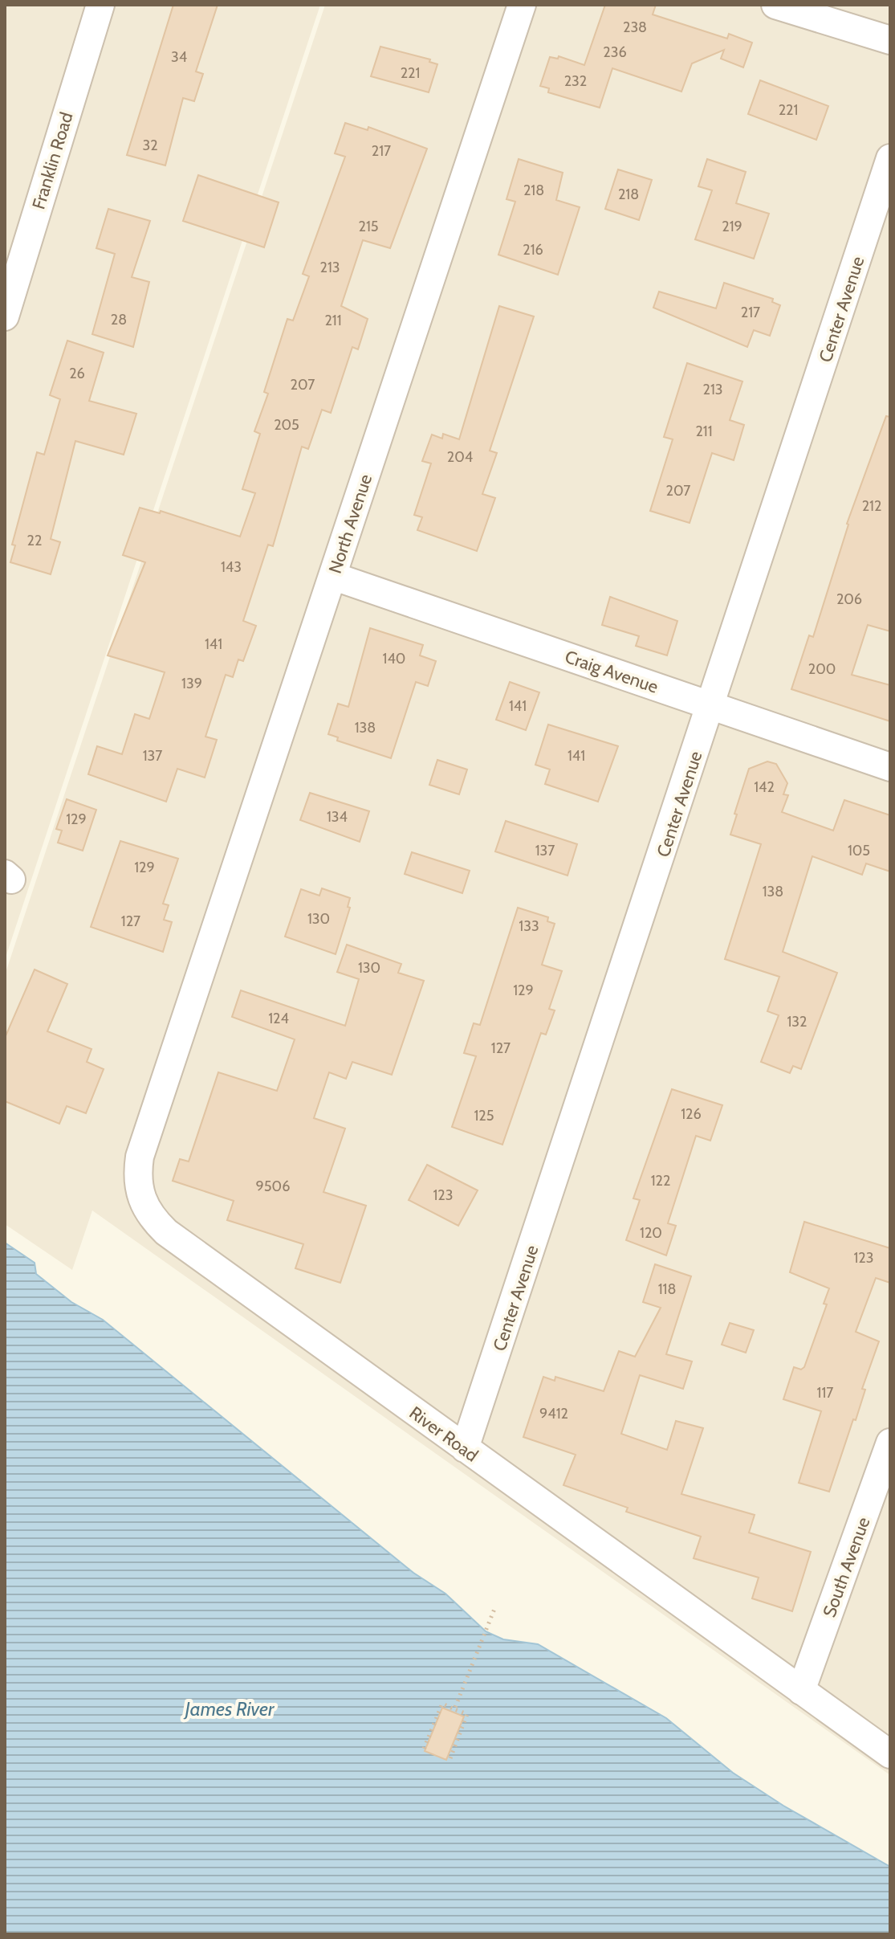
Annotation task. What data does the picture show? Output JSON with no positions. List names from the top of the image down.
{
  "streets": {
    "street": [
      "Franklin Road",
      "Center Avenue",
      "North Avenue",
      "Craig Avenue",
      "River Road",
      "South Avenue"
    ]
  },
  "crossings": [
    ["Center Avenue", "Craig Avenue"],
    ["Center Avenue", "River Road"],
    ["North Avenue", "Craig Avenue"],
    ["North Avenue", "River Road"],
    ["River Road", "South Avenue"]
  ],
  "water": ["James River"],
  "house_numbers": [
    "238",
    "236",
    "34",
    "221",
    "232",
    "221",
    "32",
    "217",
    "218",
    "218",
    "215",
    "219",
    "216",
    "213",
    "217",
    "28",
    "211",
    "26",
    "207",
    "213",
    "205",
    "211",
    "204",
    "207",
    "212",
    "22",
    "143",
    "206",
    "141",
    "140",
    "200",
    "139",
    "141",
    "138",
    "137",
    "141",
    "142",
    "134",
    "129",
    "137",
    "105",
    "129",
    "138",
    "130",
    "127",
    "133",
    "130",
    "129",
    "124",
    "132",
    "127",
    "126",
    "125",
    "122",
    "9506",
    "123",
    "120",
    "123",
    "118",
    "117",
    "9412"
  ]
}
